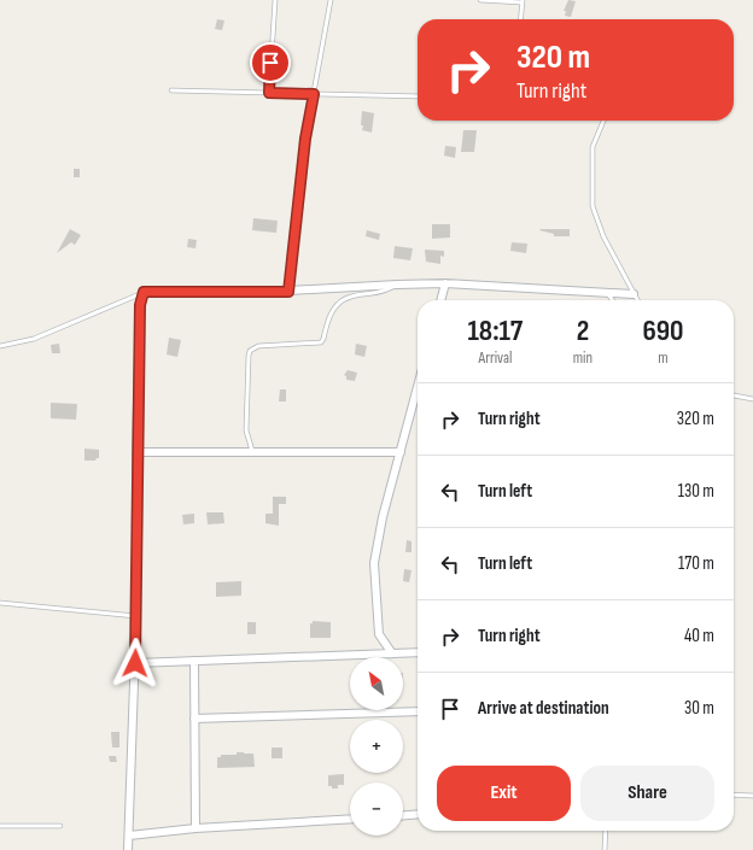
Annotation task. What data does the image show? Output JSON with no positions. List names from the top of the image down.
{
  "north": "top left",
  "page": {
    "turn": ["320 m", "Turn right"],
    "eta": [
      "18:17",
      "Arrival",
      "2",
      "min",
      "690",
      "m"
    ],
    "list": [
      {
        "name": "Turn right",
        "value": "320 m"
      },
      {
        "name": "Turn left",
        "value": "130 m"
      },
      {
        "name": "Turn left",
        "value": "170 m"
      },
      {
        "name": "Turn right",
        "value": "40 m"
      },
      {
        "name": "Arrive at destination",
        "value": "30 m"
      }
    ],
    "map_buttons": ["+", "−"],
    "buttons": ["Exit", "Share"]
  }
}
